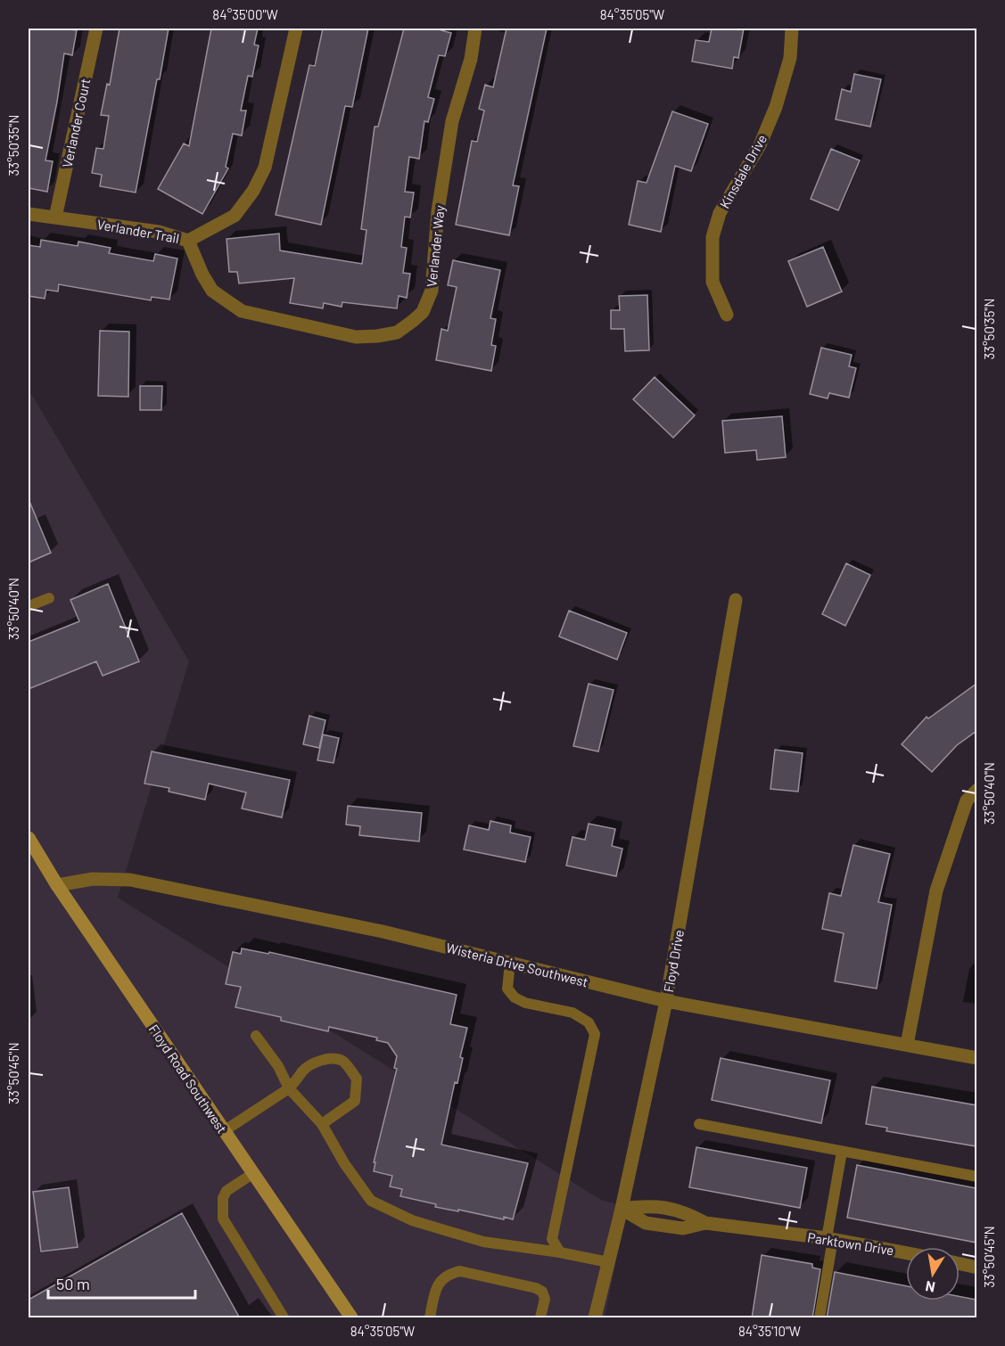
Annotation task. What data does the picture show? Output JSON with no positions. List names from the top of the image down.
{
  "streets": {
    "main road": ["Floyd Road Southwest"],
    "street": [
      "Verlander Court",
      "Kinsdale Drive",
      "Verlander Trail",
      "Verlander Way",
      "Floyd Drive",
      "Wisteria Drive Southwest",
      "Parktown Drive"
    ]
  },
  "crossings": [
    ["Verlander Court", "Verlander Trail"],
    ["Verlander Trail", "Verlander Way"],
    ["Floyd Drive", "Wisteria Drive Southwest"],
    ["Floyd Drive", "Parktown Drive"],
    ["Wisteria Drive Southwest", "Floyd Road Southwest"]
  ],
  "scale_bar": "50 m",
  "north": "bottom",
  "coordinates": [
    "84°35'00\"W",
    "84°35'05\"W",
    "33°50'35\"N",
    "33°50'40\"N",
    "33°50'45\"N",
    "84°35'10\"W"
  ]
}
